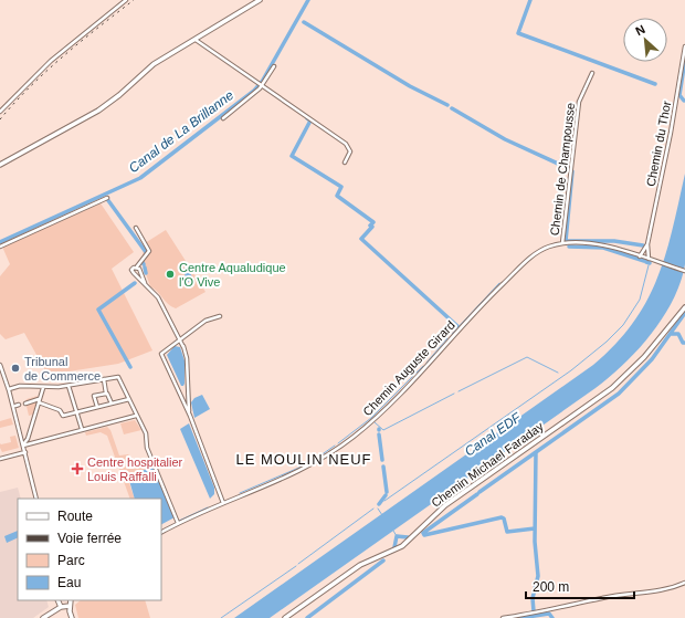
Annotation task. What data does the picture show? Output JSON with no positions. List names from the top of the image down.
{
  "streets": {
    "main road": ["Chemin Michael Faraday"],
    "street": ["Chemin du Thor", "Chemin de Champousse", "Chemin Auguste Girard"]
  },
  "crossings": [
    ["Chemin du Thor", "Chemin Auguste Girard"],
    ["Chemin de Champousse", "Chemin Auguste Girard"]
  ],
  "districts": ["LE MOULIN NEUF"],
  "water": ["Canal de La Brillanne", "Canal EDF"],
  "places": {
    "other": ["Centre Aqualudique l'O Vive", "Tribunal de Commerce"],
    "health": ["Centre hospitalier Louis Raffalli"]
  },
  "legend": [
    "Route",
    "Voie ferrée",
    "Parc",
    "Eau"
  ],
  "scale_bar": "200 m",
  "north": "top left"
}
